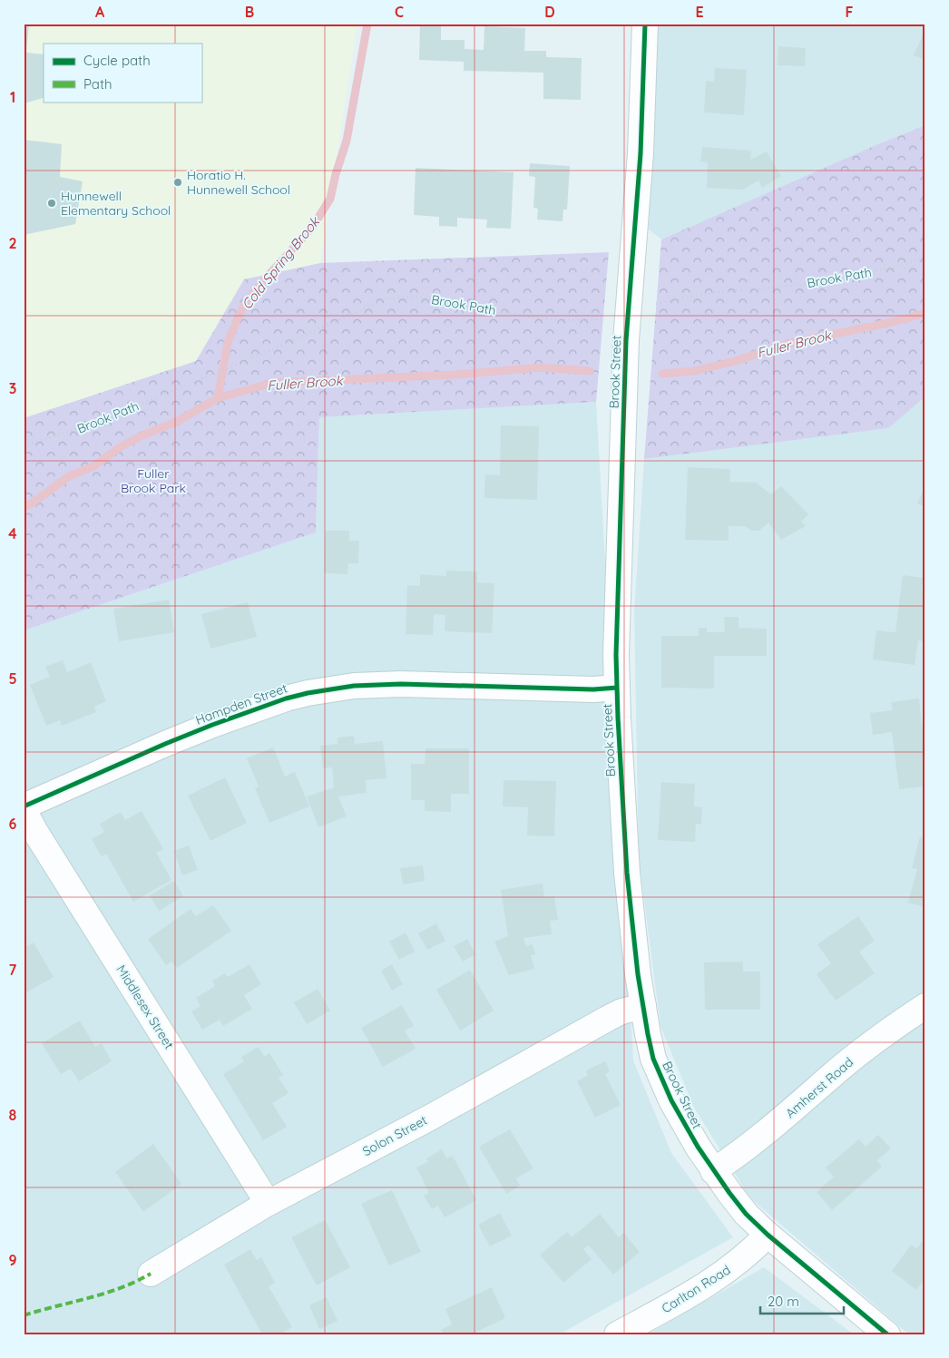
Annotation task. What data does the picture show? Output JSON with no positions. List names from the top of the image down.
{
  "streets": {
    "street": [
      "Brook Street",
      "Hampden Street",
      "Middlesex Street",
      "Amherst Road",
      "Solon Street",
      "Carlton Road"
    ],
    "path": ["Brook Path"]
  },
  "crossings": [
    ["Brook Path", "Brook Street"],
    ["Brook Street", "Hampden Street"],
    ["Brook Street", "Amherst Road"],
    ["Brook Street", "Solon Street"],
    ["Brook Street", "Carlton Road"],
    ["Middlesex Street", "Solon Street"]
  ],
  "water": ["Cold Spring Brook", "Fuller Brook"],
  "parks": ["Fuller Brook Park"],
  "places": ["Horatio H. Hunnewell School", "Hunnewell Elementary School"],
  "legend": ["Cycle path", "Path"],
  "scale_bar": "20 m",
  "grid": {
    "columns": [
      "A",
      "B",
      "C",
      "D",
      "E",
      "F"
    ],
    "rows": [
      "1",
      "2",
      "3",
      "4",
      "5",
      "6",
      "7",
      "8",
      "9"
    ]
  }
}
